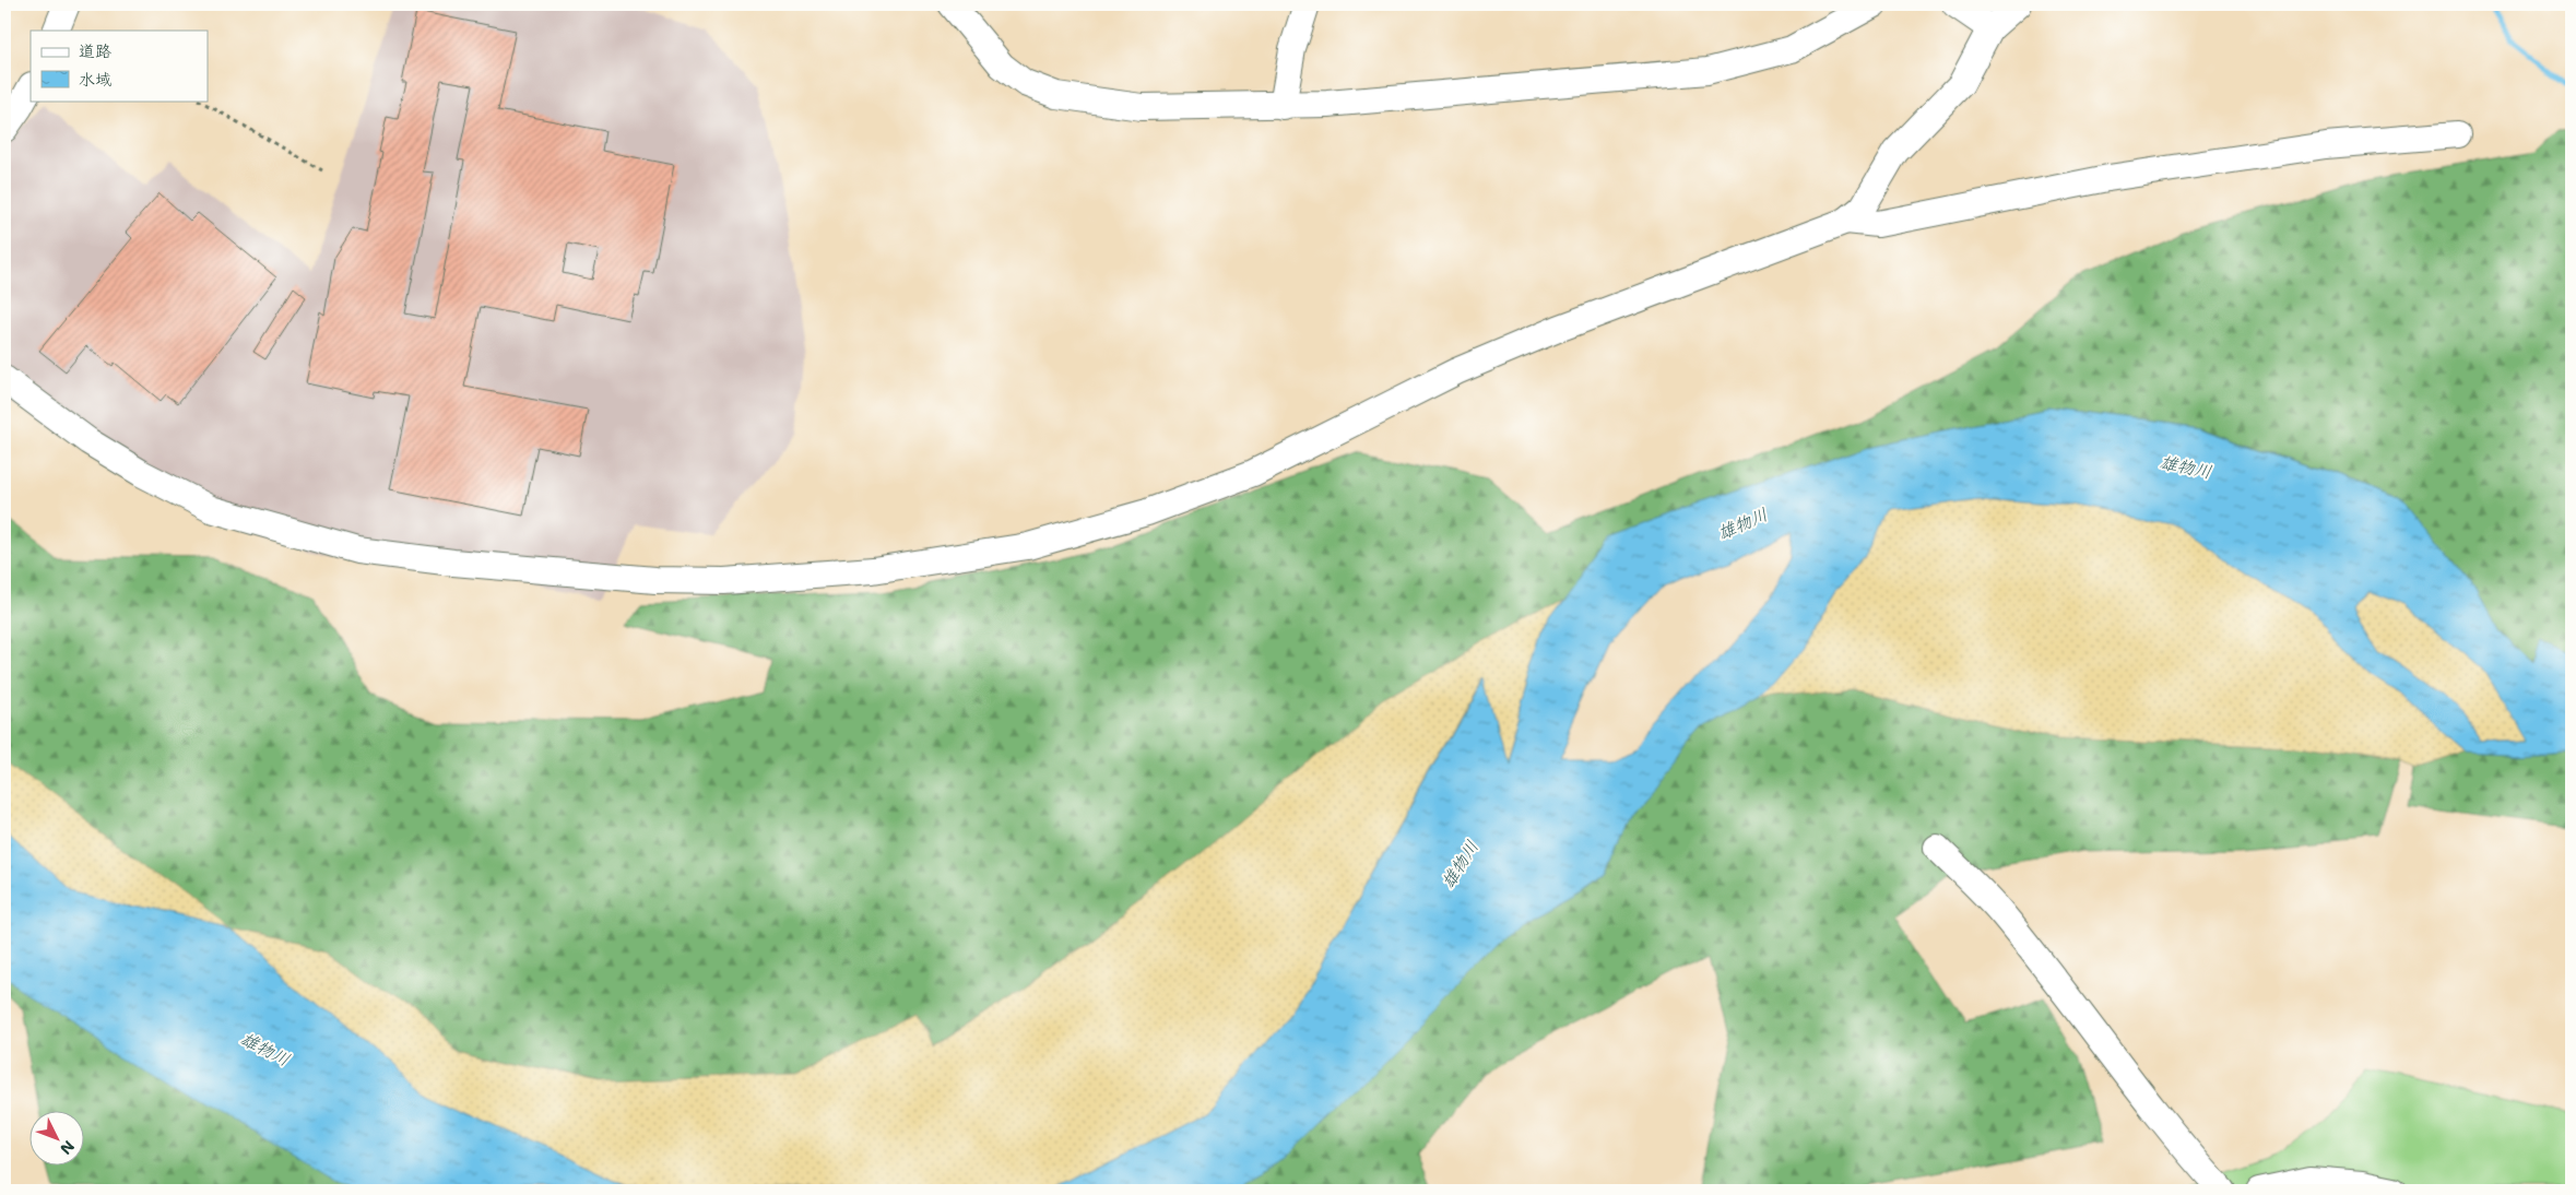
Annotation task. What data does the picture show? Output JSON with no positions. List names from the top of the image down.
{
  "water": ["雄物川"],
  "legend": ["道路", "水域"],
  "north": "bottom right"
}
